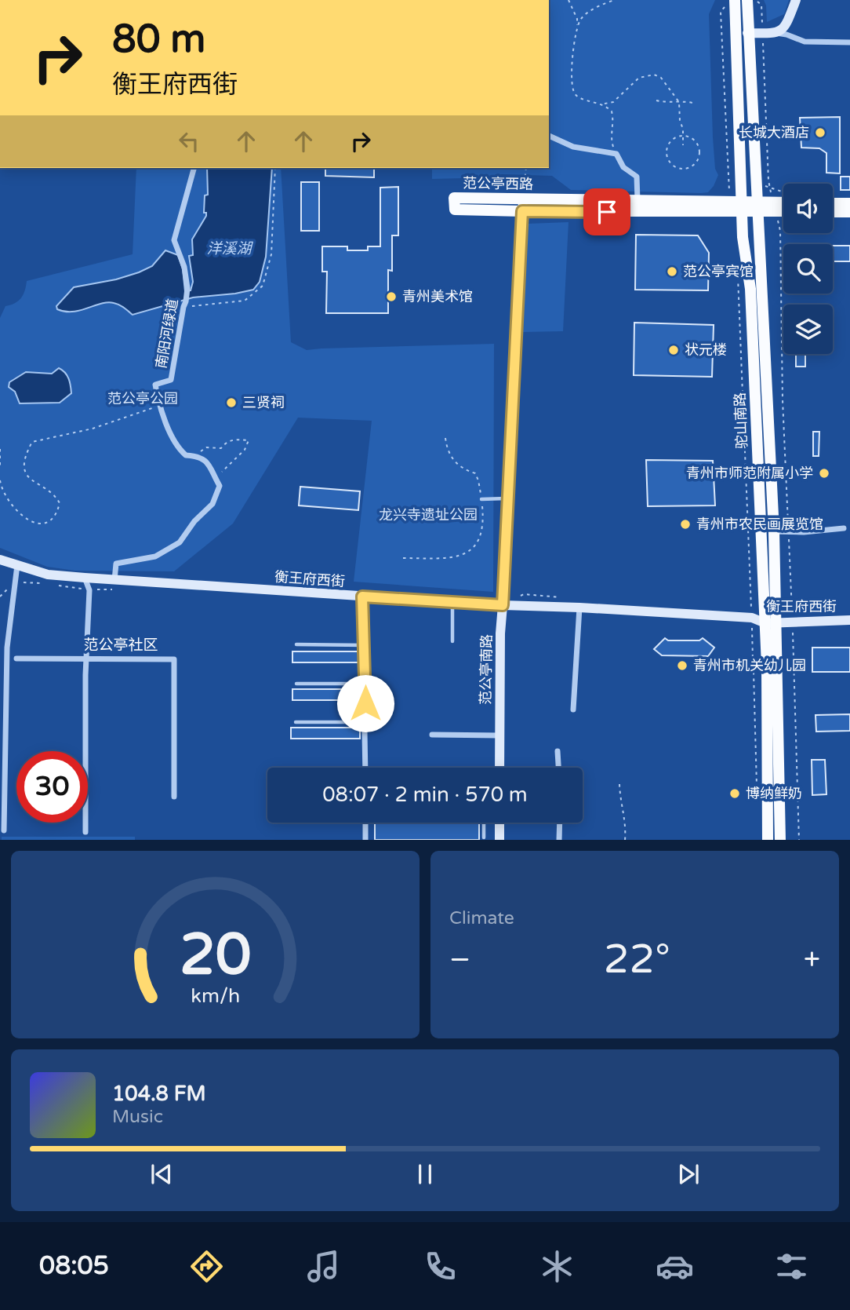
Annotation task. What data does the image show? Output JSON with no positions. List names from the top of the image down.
{
  "streets": {
    "main road": ["范公亭西路", "驼山南路"],
    "street": ["南阳河绿道", "衡王府西街", "范公亭南路"]
  },
  "crossings": [
    ["范公亭西路", "驼山南路"],
    ["范公亭西路", "范公亭南路"],
    ["驼山南路", "衡王府西街"],
    ["衡王府西街", "范公亭南路"]
  ],
  "districts": ["范公亭社区"],
  "water": ["洋溪湖"],
  "parks": ["范公亭公园", "龙兴寺遗址公园"],
  "places": [
    "长城大酒店",
    "范公亭宾馆",
    "青州美术馆",
    "状元楼",
    "三贤祠",
    "青州市师范附属小学",
    "青州市农民画展览馆",
    "青州市机关幼儿园",
    "博纳鲜奶"
  ],
  "page": {
    "turn": ["80 m", "衡王府西街"],
    "limit": "30",
    "trip": "08:07 · 2 min · 570 m",
    "tile": "Climate",
    "heat": ["−", "22°", "+"],
    "song": ["104.8 FM", "Music"],
    "tabs": "08:05",
    "gauge": ["20", "km/h"]
  }
}
